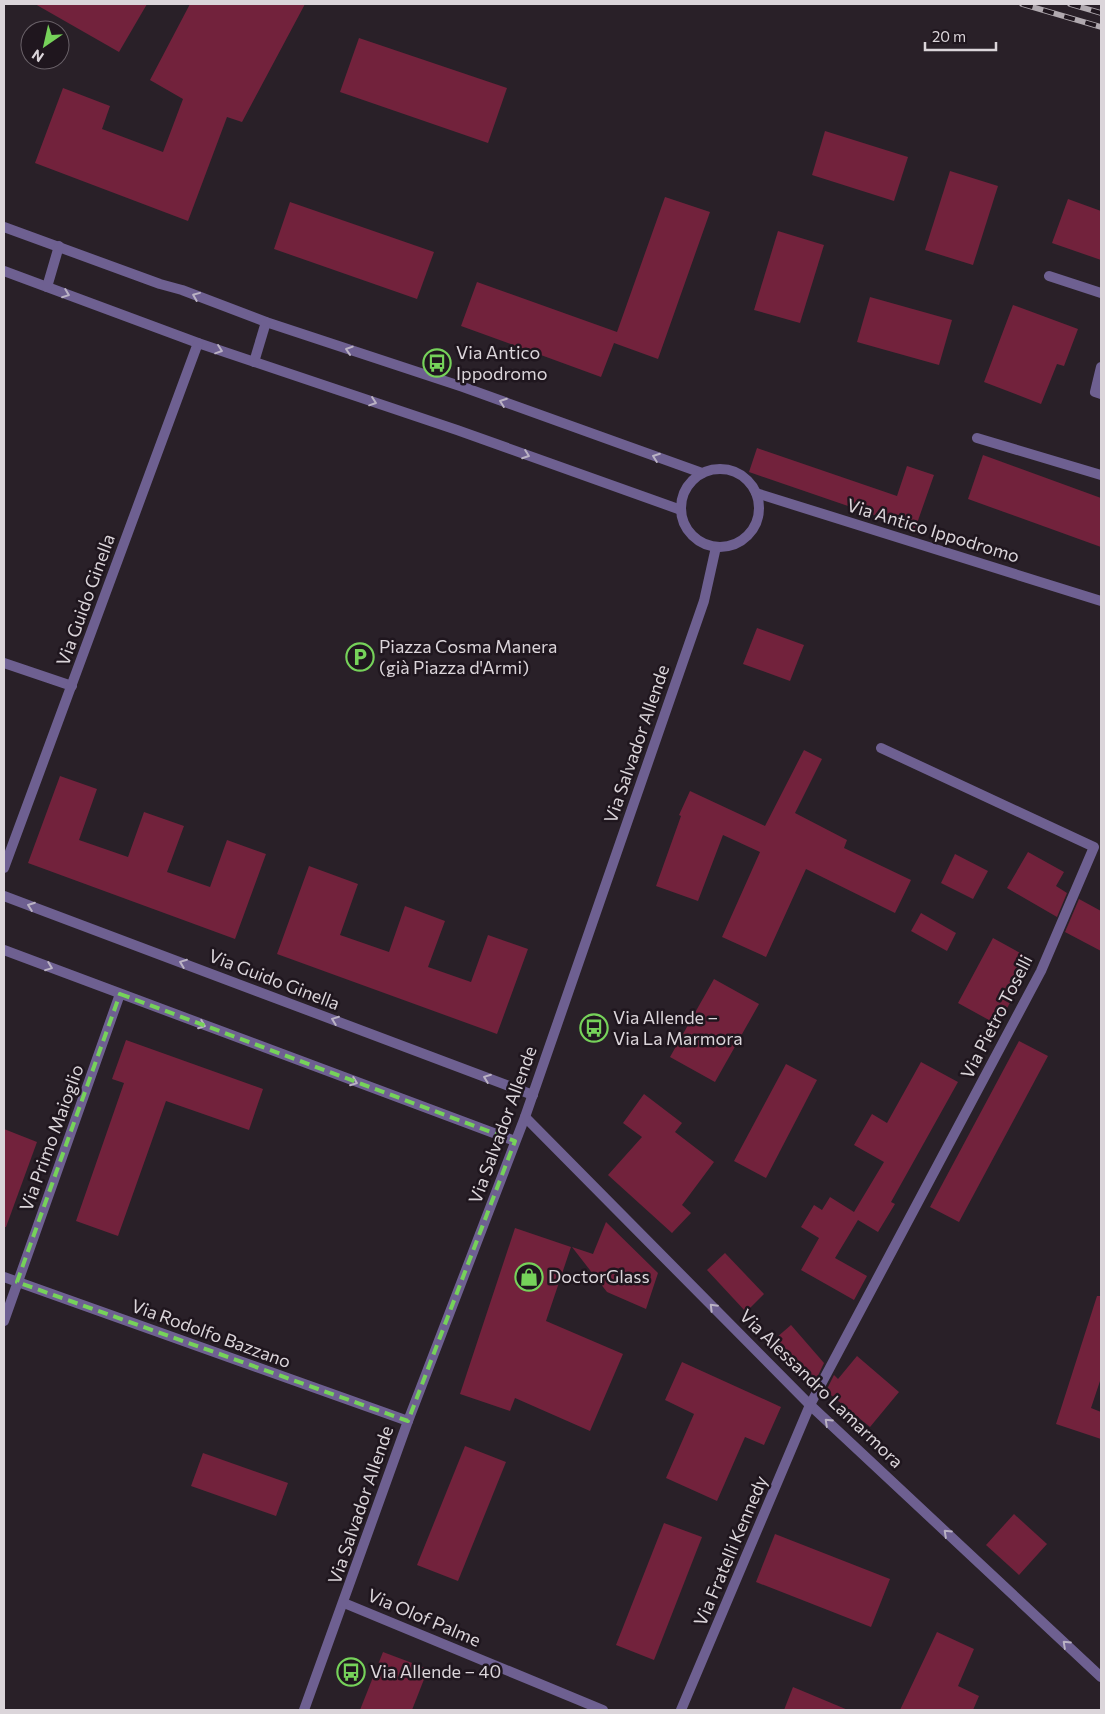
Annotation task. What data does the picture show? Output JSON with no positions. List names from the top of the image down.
{
  "streets": {
    "street": [
      "Via Antico Ippodromo",
      "Via Guido Ginella",
      "Via Salvador Allende",
      "Via Pietro Toselli",
      "Via Primo Maioglio",
      "Via Rodolfo Bazzano",
      "Via Alessandro Lamarmora",
      "Via Fratelli Kennedy",
      "Via Olof Palme"
    ]
  },
  "crossings": [
    ["Via Antico Ippodromo", "Via Salvador Allende"],
    ["Via Guido Ginella", "Via Salvador Allende"],
    ["Via Salvador Allende", "Via Rodolfo Bazzano"],
    ["Via Salvador Allende", "Via Alessandro Lamarmora"],
    ["Via Salvador Allende", "Via Olof Palme"],
    ["Via Pietro Toselli", "Via Alessandro Lamarmora"],
    ["Via Pietro Toselli", "Via Fratelli Kennedy"],
    ["Via Primo Maioglio", "Via Rodolfo Bazzano"],
    ["Via Alessandro Lamarmora", "Via Fratelli Kennedy"]
  ],
  "one_way": ["Via Alessandro Lamarmora"],
  "places": {
    "bus stop": ["Via Antico Ippodromo", "Via Allende – Via La Marmora", "Via Allende – 40"],
    "parking": ["Piazza Cosma Manera (già Piazza d'Armi)"],
    "shop": ["DoctorGlass"]
  },
  "scale_bar": "20 m",
  "north": "bottom left"
}
